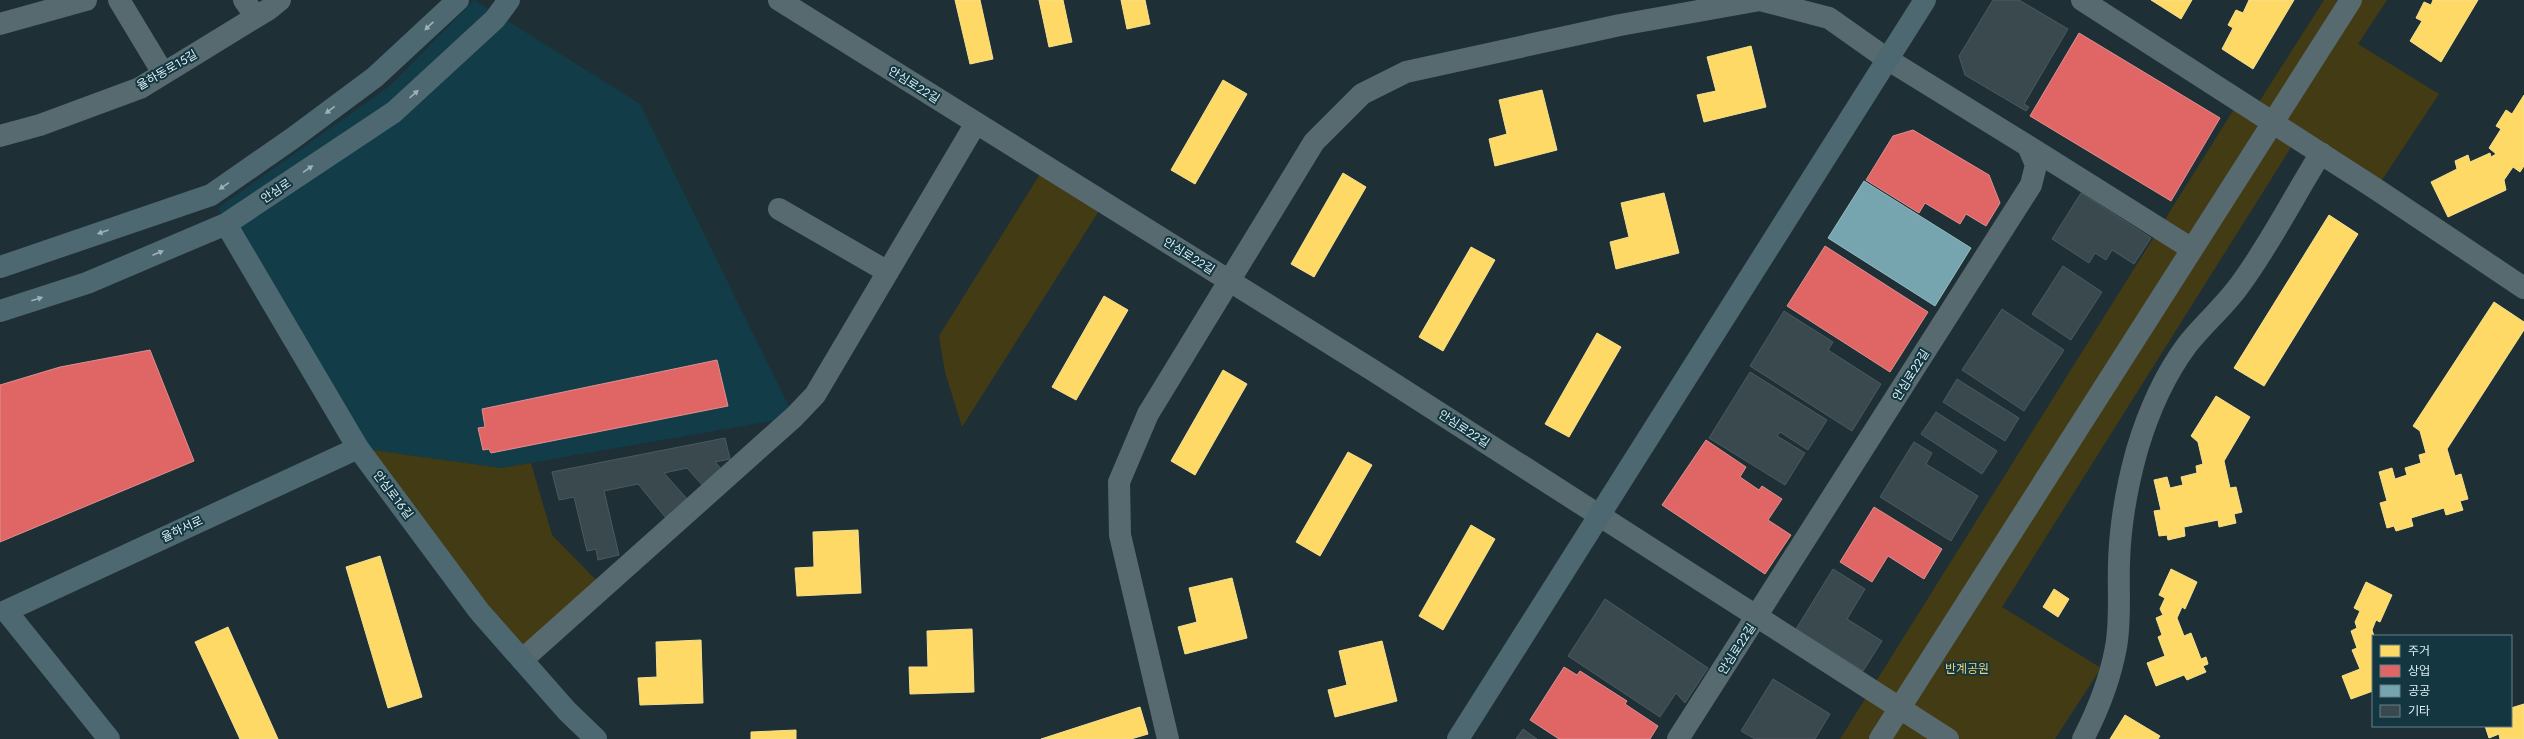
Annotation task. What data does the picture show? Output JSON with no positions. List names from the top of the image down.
{
  "streets": {
    "main road": ["안심로", "안심로16길", "율하서로"],
    "street": ["율하동로15길", "안심로22길"]
  },
  "crossings": [
    ["안심로", "안심로16길"],
    ["안심로16길", "율하서로"]
  ],
  "parks": ["반계공원"],
  "legend": [
    "주거",
    "상업",
    "공공",
    "기타"
  ]
}
